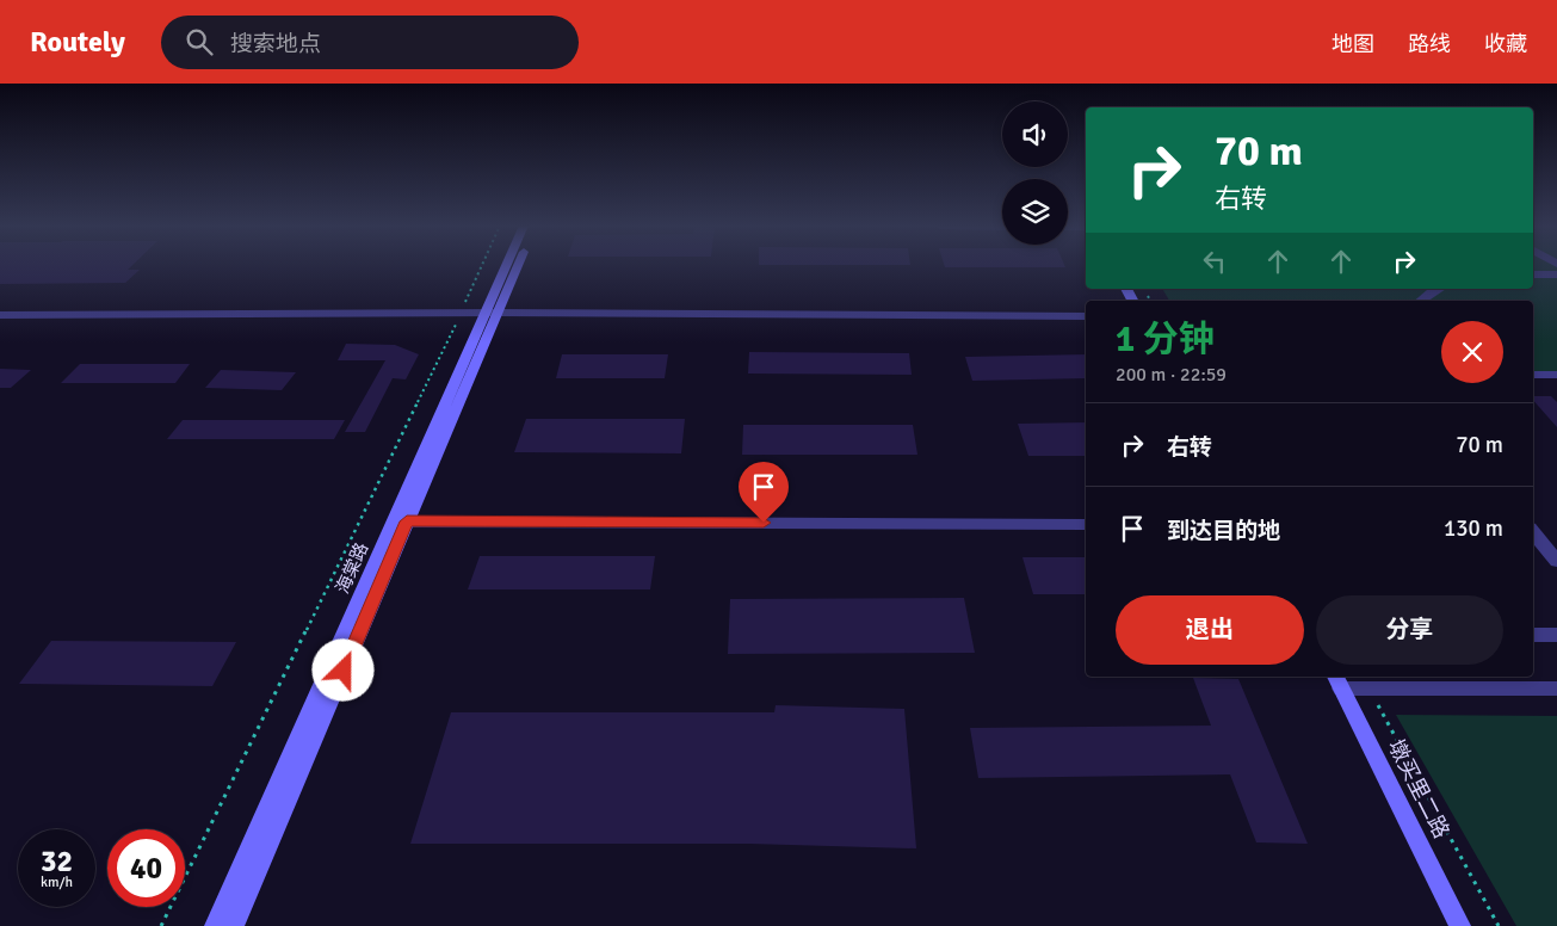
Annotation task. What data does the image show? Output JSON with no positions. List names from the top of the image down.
{
  "streets": {
    "street": ["海棠路", "墩买里二路"]
  },
  "page": {
    "header": "Routely",
    "search": "搜索地点",
    "nav": ["地图", "路线", "收藏"],
    "turn": ["70 m", "右转"],
    "heading": ["1 分钟", "200 m · 22:59"],
    "list": [
      {
        "name": "右转",
        "value": "70 m"
      },
      {
        "name": "到达目的地",
        "value": "130 m"
      }
    ],
    "buttons": ["退出", "分享"],
    "speed": "32 km/h",
    "limit": "40"
  }
}
